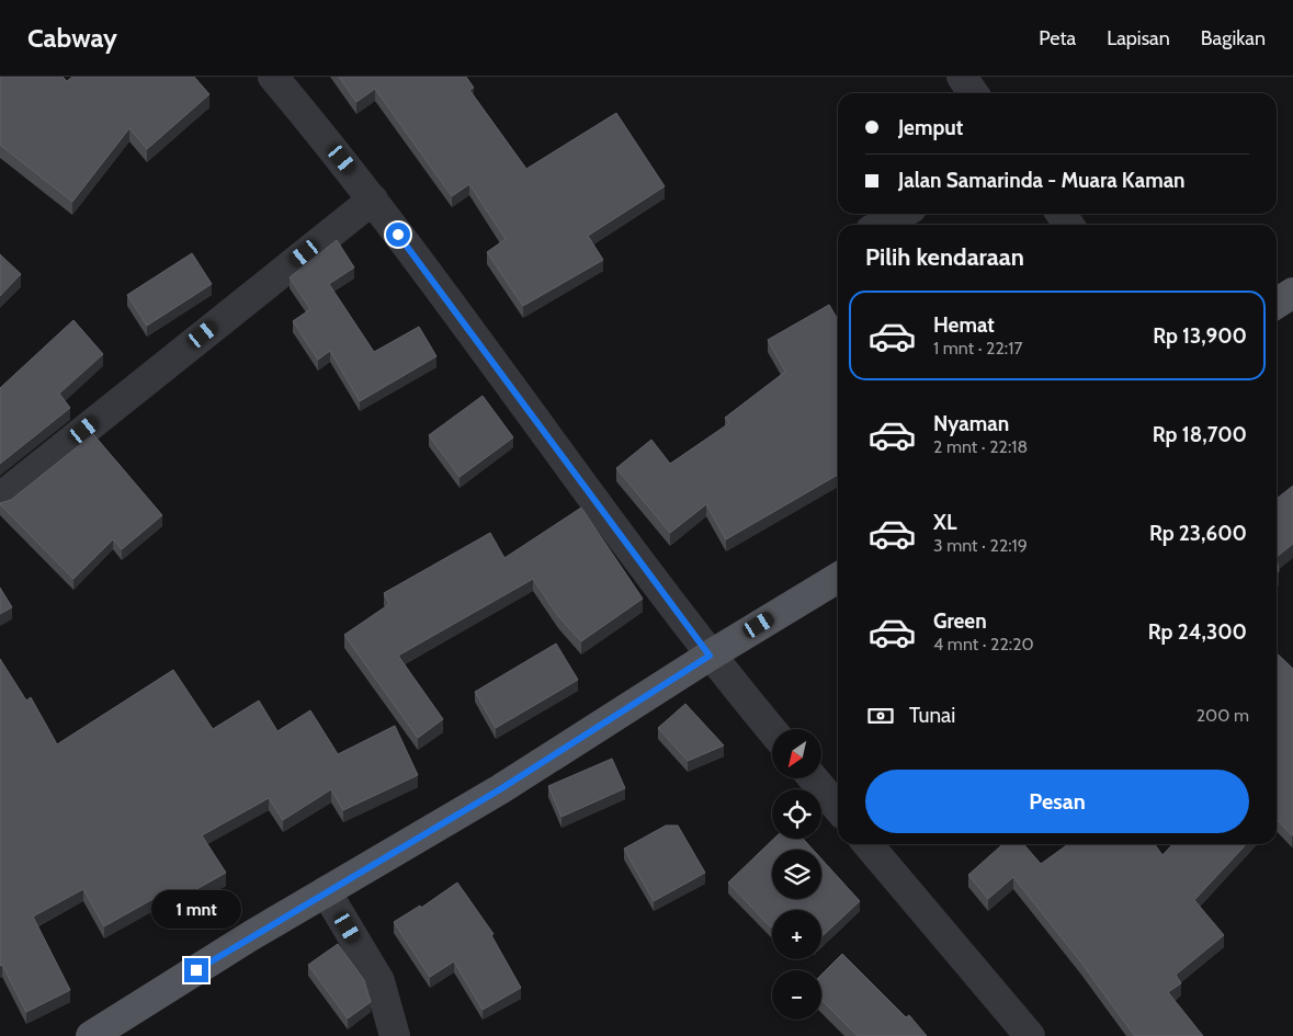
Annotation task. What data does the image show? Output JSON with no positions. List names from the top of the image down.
{
  "north": "bottom left",
  "page": {
    "header": "Cabway",
    "nav": ["Peta", "Lapisan", "Bagikan"],
    "banner": ["Jemput", "Jalan Samarinda - Muara Kaman"],
    "heading": "Pilih kendaraan",
    "list": [
      {
        "name": "Hemat",
        "note": "1 mnt · 22:17",
        "value": "Rp 13,900"
      },
      {
        "name": "Nyaman",
        "note": "2 mnt · 22:18",
        "value": "Rp 18,700"
      },
      {
        "name": "XL",
        "note": "3 mnt · 22:19",
        "value": "Rp 23,600"
      },
      {
        "name": "Green",
        "note": "4 mnt · 22:20",
        "value": "Rp 24,300"
      }
    ],
    "pay": ["Tunai", "200 m"],
    "map_buttons": ["+", "−"],
    "buttons": "Pesan",
    "bubble": "1 mnt"
  }
}
